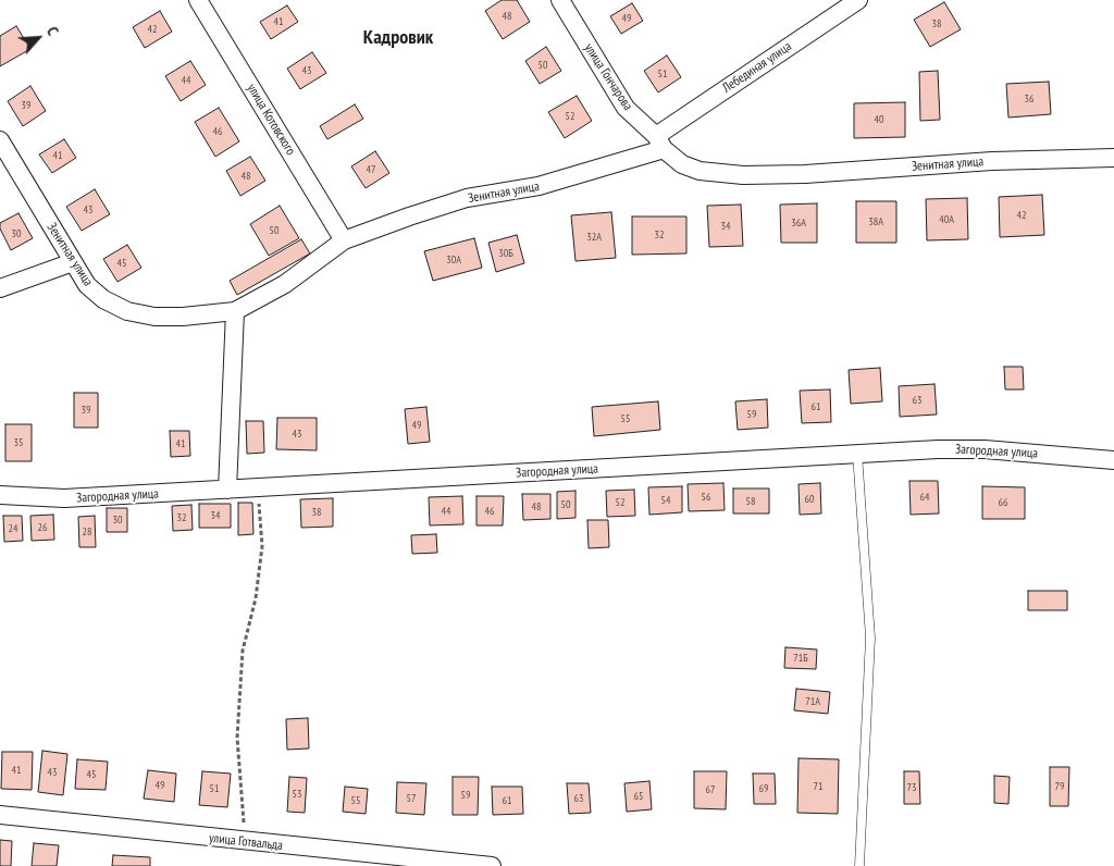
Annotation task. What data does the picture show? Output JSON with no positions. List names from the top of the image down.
{
  "streets": {
    "street": [
      "Лебединая улица",
      "улица Гончарова",
      "улица Котовского",
      "Зенитная улица",
      "Загородная улица",
      "улица Готвальда"
    ]
  },
  "crossings": [
    ["Лебединая улица", "улица Гончарова"],
    ["Лебединая улица", "Зенитная улица"],
    ["улица Гончарова", "Зенитная улица"],
    ["улица Котовского", "Зенитная улица"]
  ],
  "districts": ["Кадровик"],
  "house_numbers": [
    "48",
    "49",
    "41",
    "38",
    "42",
    "50",
    "43",
    "51",
    "44",
    "36",
    "39",
    "52",
    "40",
    "46",
    "41",
    "47",
    "48",
    "43",
    "42",
    "40А",
    "38А",
    "36А",
    "34",
    "50",
    "30",
    "32",
    "32А",
    "30Б",
    "30А",
    "45",
    "63",
    "61",
    "39",
    "59",
    "55",
    "49",
    "43",
    "35",
    "41",
    "56",
    "64",
    "60",
    "54",
    "58",
    "52",
    "66",
    "50",
    "48",
    "44",
    "46",
    "38",
    "34",
    "32",
    "30",
    "26",
    "24",
    "28",
    "71Б",
    "71А",
    "41",
    "43",
    "45",
    "49",
    "71",
    "79",
    "73",
    "51",
    "69",
    "67",
    "53",
    "59",
    "65",
    "57",
    "63",
    "55",
    "61"
  ],
  "north": "top right"
}
